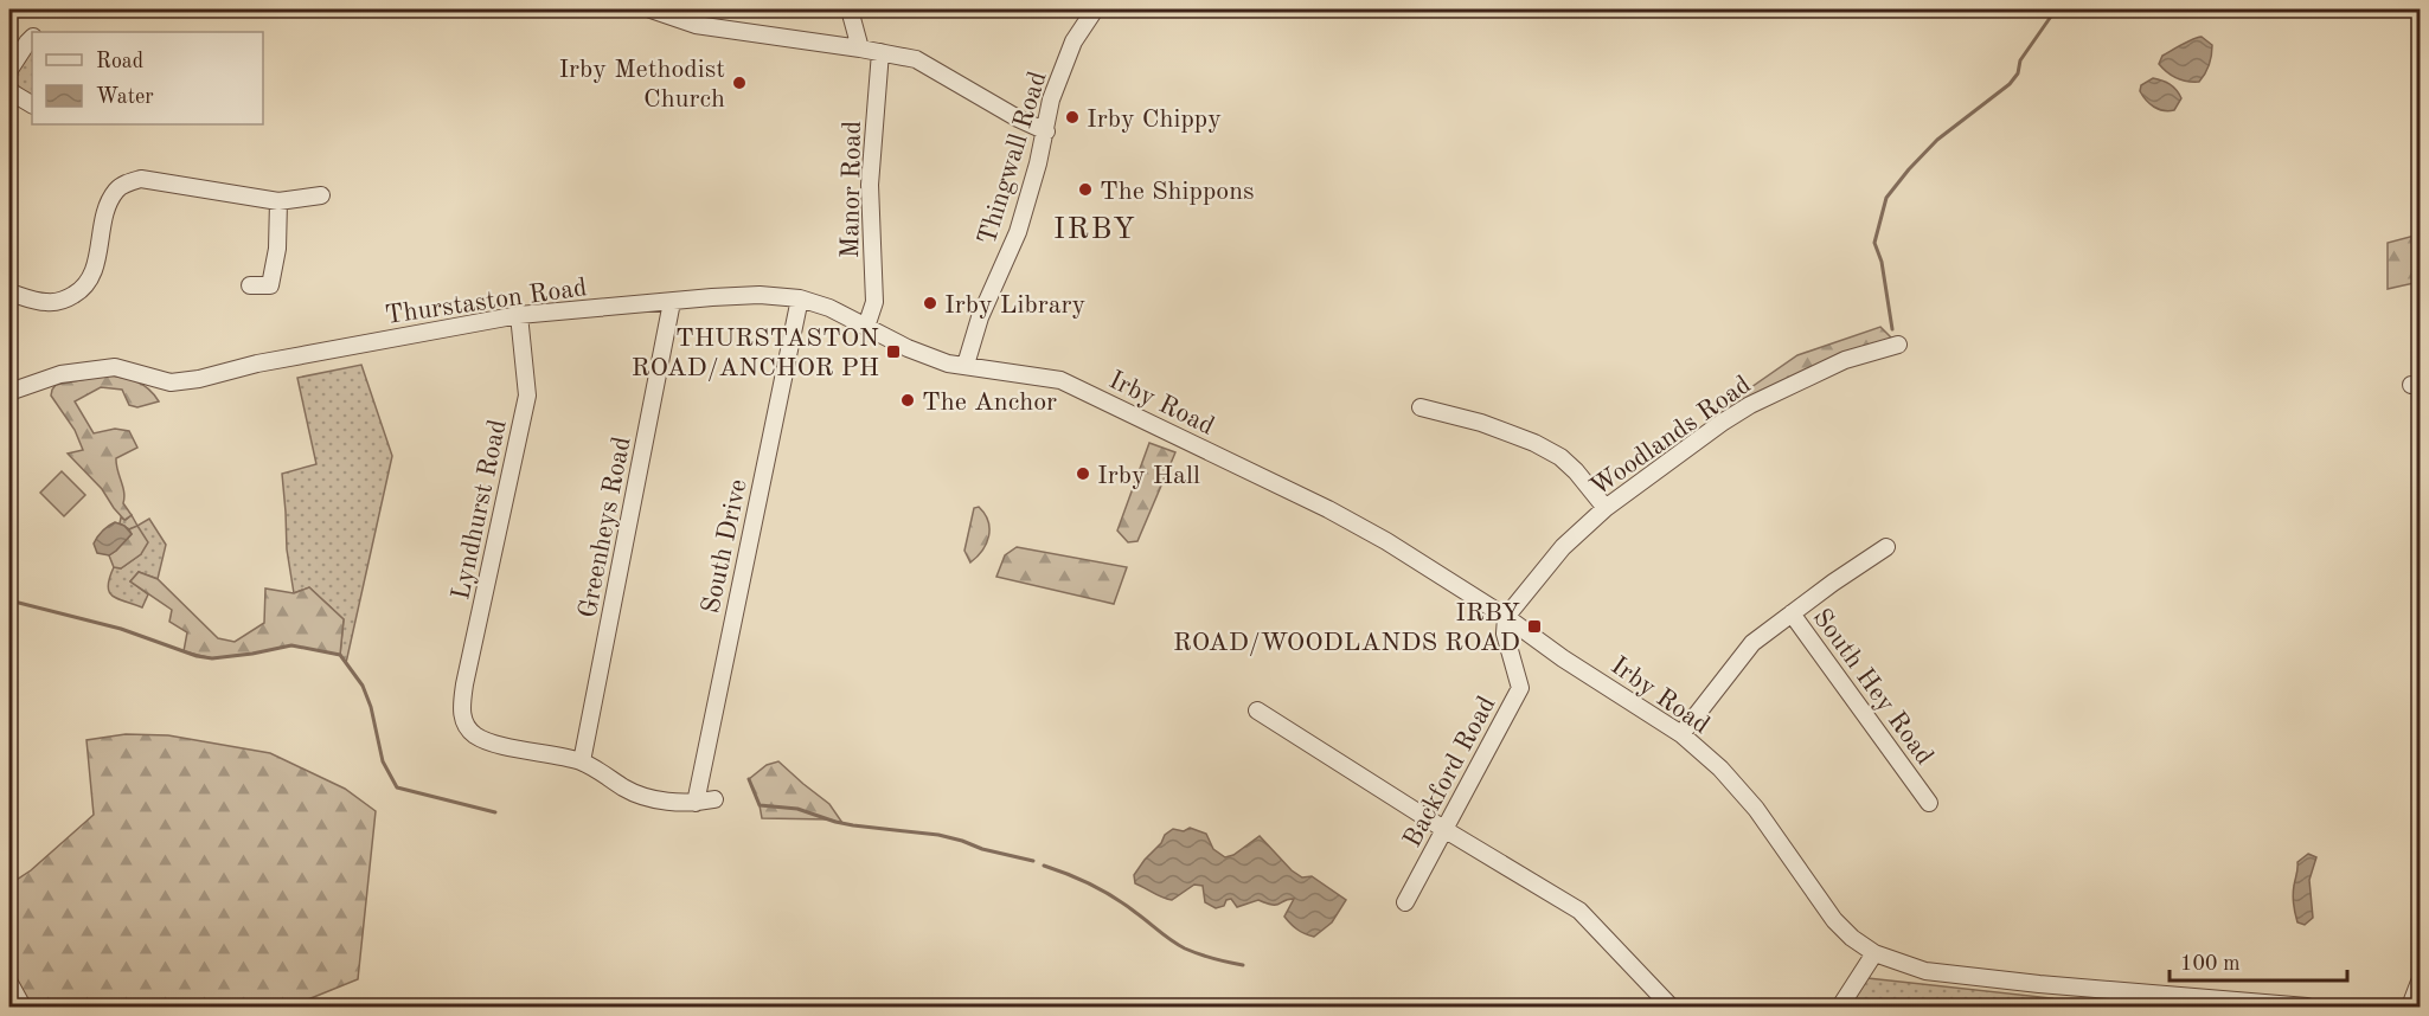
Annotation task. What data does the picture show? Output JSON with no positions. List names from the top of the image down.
{
  "streets": {
    "street": [
      "Thingwall Road",
      "Manor Road",
      "Thurstaston Road",
      "Irby Road",
      "Woodlands Road",
      "Lyndhurst Road",
      "Greenheys Road",
      "South Drive",
      "South Hey Road",
      "Backford Road"
    ]
  },
  "crossings": [
    ["Thingwall Road", "Thurstaston Road"],
    ["Thingwall Road", "Irby Road"],
    ["Manor Road", "Thurstaston Road"],
    ["Thurstaston Road", "Irby Road"],
    ["Thurstaston Road", "Lyndhurst Road"],
    ["Thurstaston Road", "Greenheys Road"],
    ["Thurstaston Road", "South Drive"],
    ["Irby Road", "Woodlands Road"],
    ["Irby Road", "Backford Road"],
    ["Woodlands Road", "Backford Road"],
    ["Lyndhurst Road", "Greenheys Road"]
  ],
  "districts": ["IRBY"],
  "places": {
    "other": [
      "Irby Methodist Church",
      "Irby Chippy",
      "The Shippons",
      "Irby Library",
      "The Anchor",
      "Irby Hall"
    ],
    "transit": ["THURSTASTON ROAD/ANCHOR PH", "IRBY ROAD/WOODLANDS ROAD"]
  },
  "legend": ["Road", "Water"],
  "scale_bar": "100 m"
}
